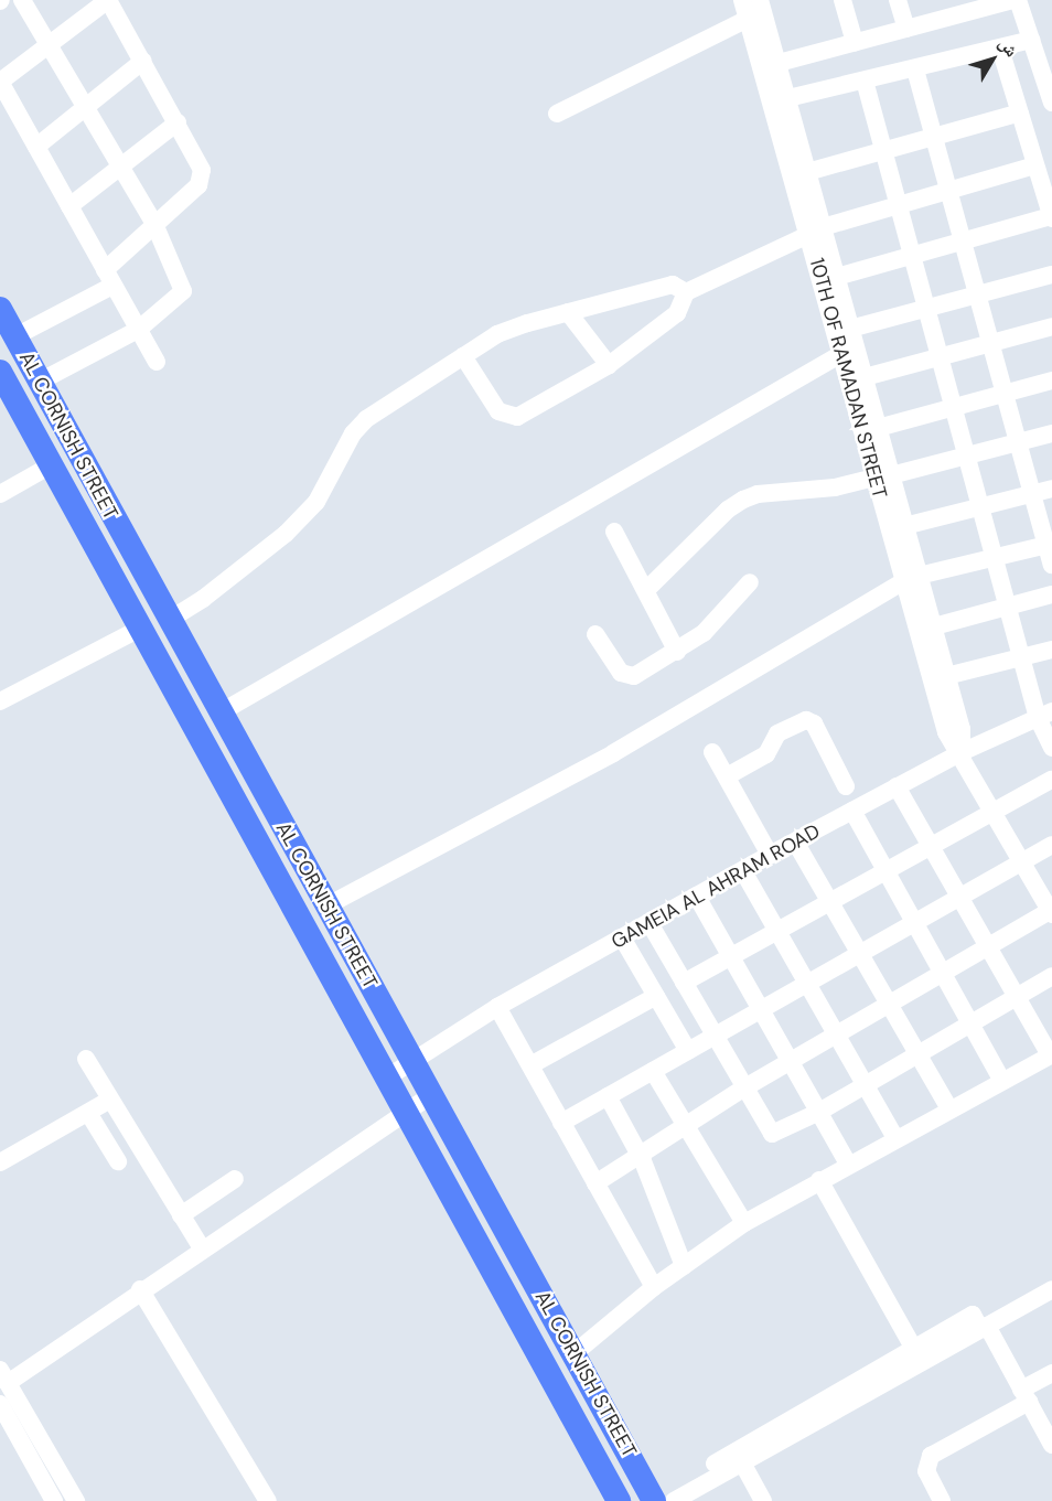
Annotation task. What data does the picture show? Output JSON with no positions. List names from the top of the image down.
{
  "streets": {
    "main road": ["AL CORNISH STREET"],
    "street": ["10TH OF RAMADAN STREET", "GAMEIA AL AHRAM ROAD"]
  },
  "crossings": [
    ["10TH OF RAMADAN STREET", "GAMEIA AL AHRAM ROAD"],
    ["AL CORNISH STREET", "GAMEIA AL AHRAM ROAD"]
  ],
  "north": "top right"
}
